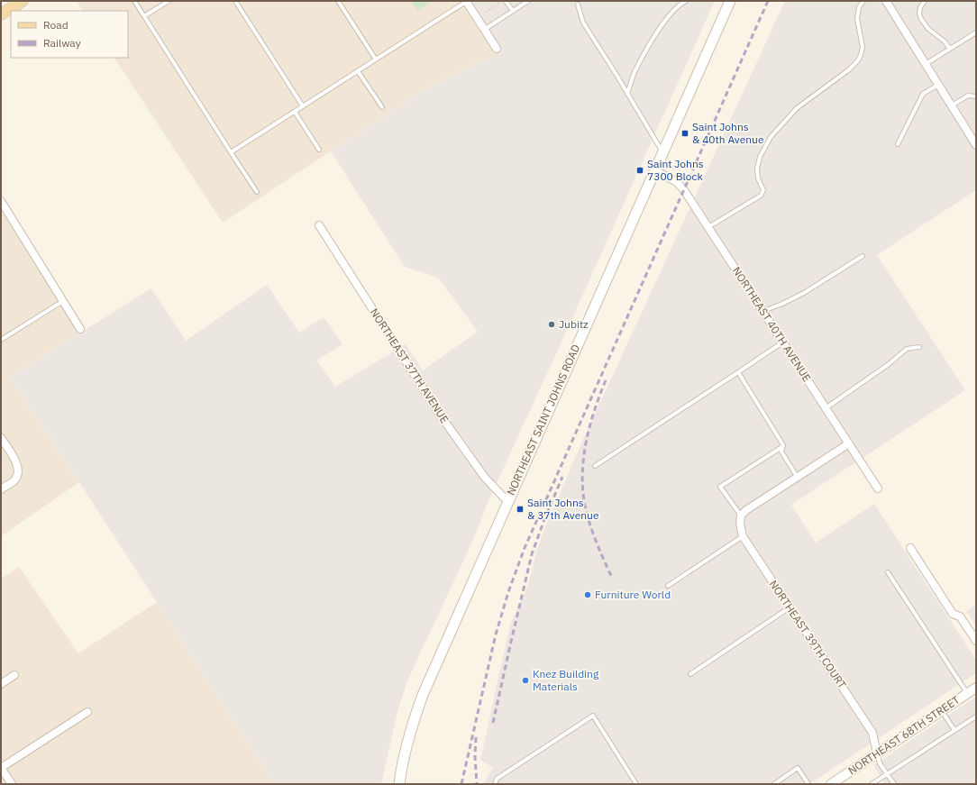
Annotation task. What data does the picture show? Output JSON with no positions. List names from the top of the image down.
{
  "streets": {
    "main road": ["NORTHEAST SAINT JOHNS ROAD"],
    "street": [
      "NORTHEAST 40TH AVENUE",
      "NORTHEAST 37TH AVENUE",
      "NORTHEAST 39TH COURT",
      "NORTHEAST 68TH STREET"
    ]
  },
  "crossings": [
    ["NORTHEAST 40TH AVENUE", "NORTHEAST SAINT JOHNS ROAD"],
    ["NORTHEAST 37TH AVENUE", "NORTHEAST SAINT JOHNS ROAD"],
    ["NORTHEAST 39TH COURT", "NORTHEAST 68TH STREET"]
  ],
  "places": {
    "transit": ["Saint Johns & 40th Avenue", "Saint Johns 7300 Block", "Saint Johns & 37th Avenue"],
    "other": ["Jubitz", "Furniture World", "Knez Building Materials"]
  },
  "legend": ["Road", "Railway"]
}
